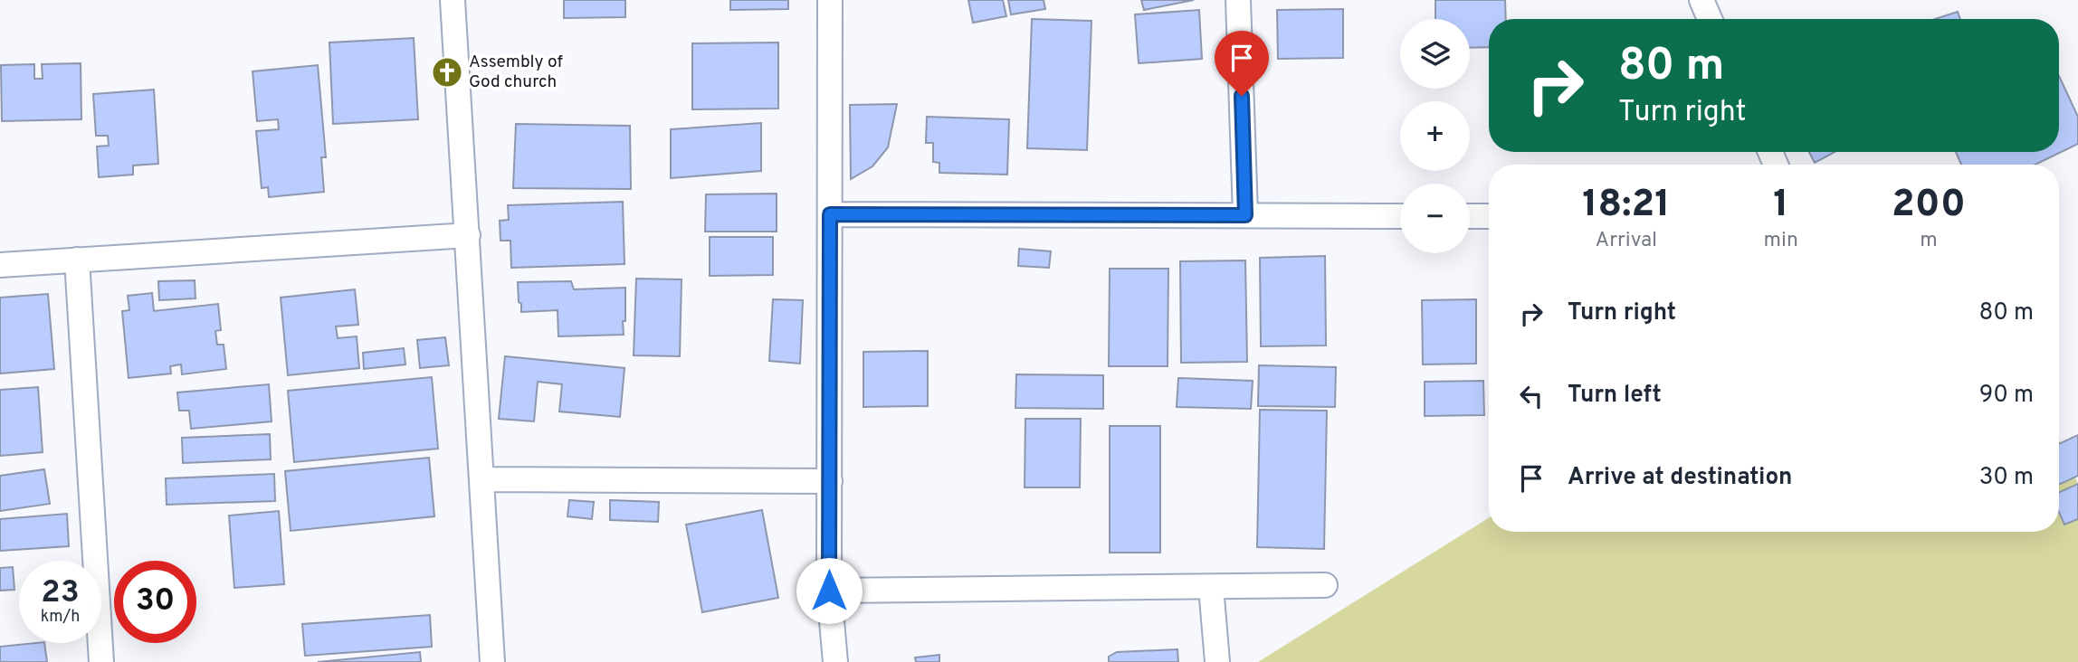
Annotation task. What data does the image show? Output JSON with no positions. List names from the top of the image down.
{
  "places": {
    "church": ["Assembly of God church"]
  },
  "page": {
    "map_buttons": ["+", "−"],
    "turn": ["80 m", "Turn right"],
    "eta": [
      "18:21",
      "Arrival",
      "1",
      "min",
      "200",
      "m"
    ],
    "list": [
      {
        "name": "Turn right",
        "value": "80 m"
      },
      {
        "name": "Turn left",
        "value": "90 m"
      },
      {
        "name": "Arrive at destination",
        "value": "30 m"
      }
    ],
    "speed": "23 km/h",
    "limit": "30"
  }
}
